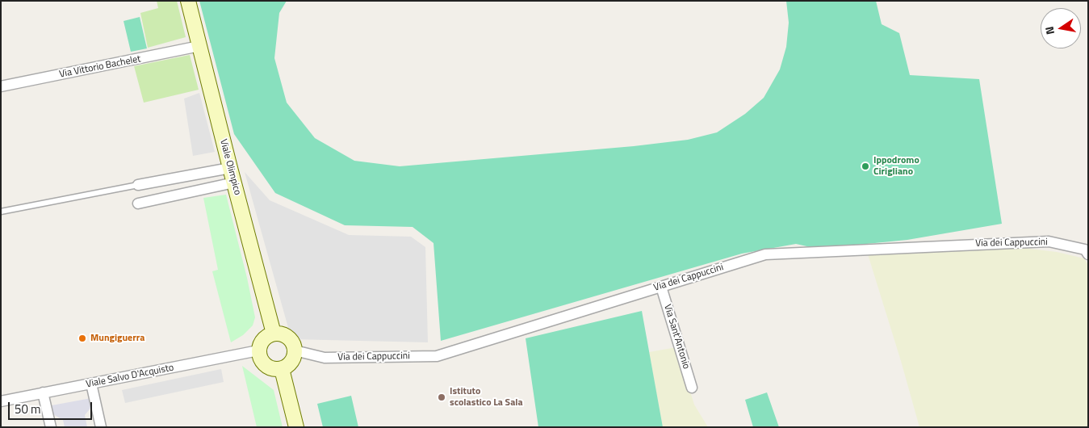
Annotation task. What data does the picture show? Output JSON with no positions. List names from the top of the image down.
{
  "streets": {
    "main road": ["Viale Olimpico"],
    "street": [
      "Via Vittorio Bachelet",
      "Via dei Cappuccini",
      "Via Sant'Antonio",
      "Viale Salvo D'Acquisto"
    ]
  },
  "crossings": [
    ["Via Vittorio Bachelet", "Viale Olimpico"],
    ["Viale Olimpico", "Via dei Cappuccini"],
    ["Viale Olimpico", "Viale Salvo D'Acquisto"],
    ["Via dei Cappuccini", "Via Sant'Antonio"],
    ["Via dei Cappuccini", "Viale Salvo D'Acquisto"]
  ],
  "places": ["Ippodromo Cirigliano", "Mungiguerra", "Istituto scolastico La Sala"],
  "scale_bar": "50 m",
  "north": "left"
}
